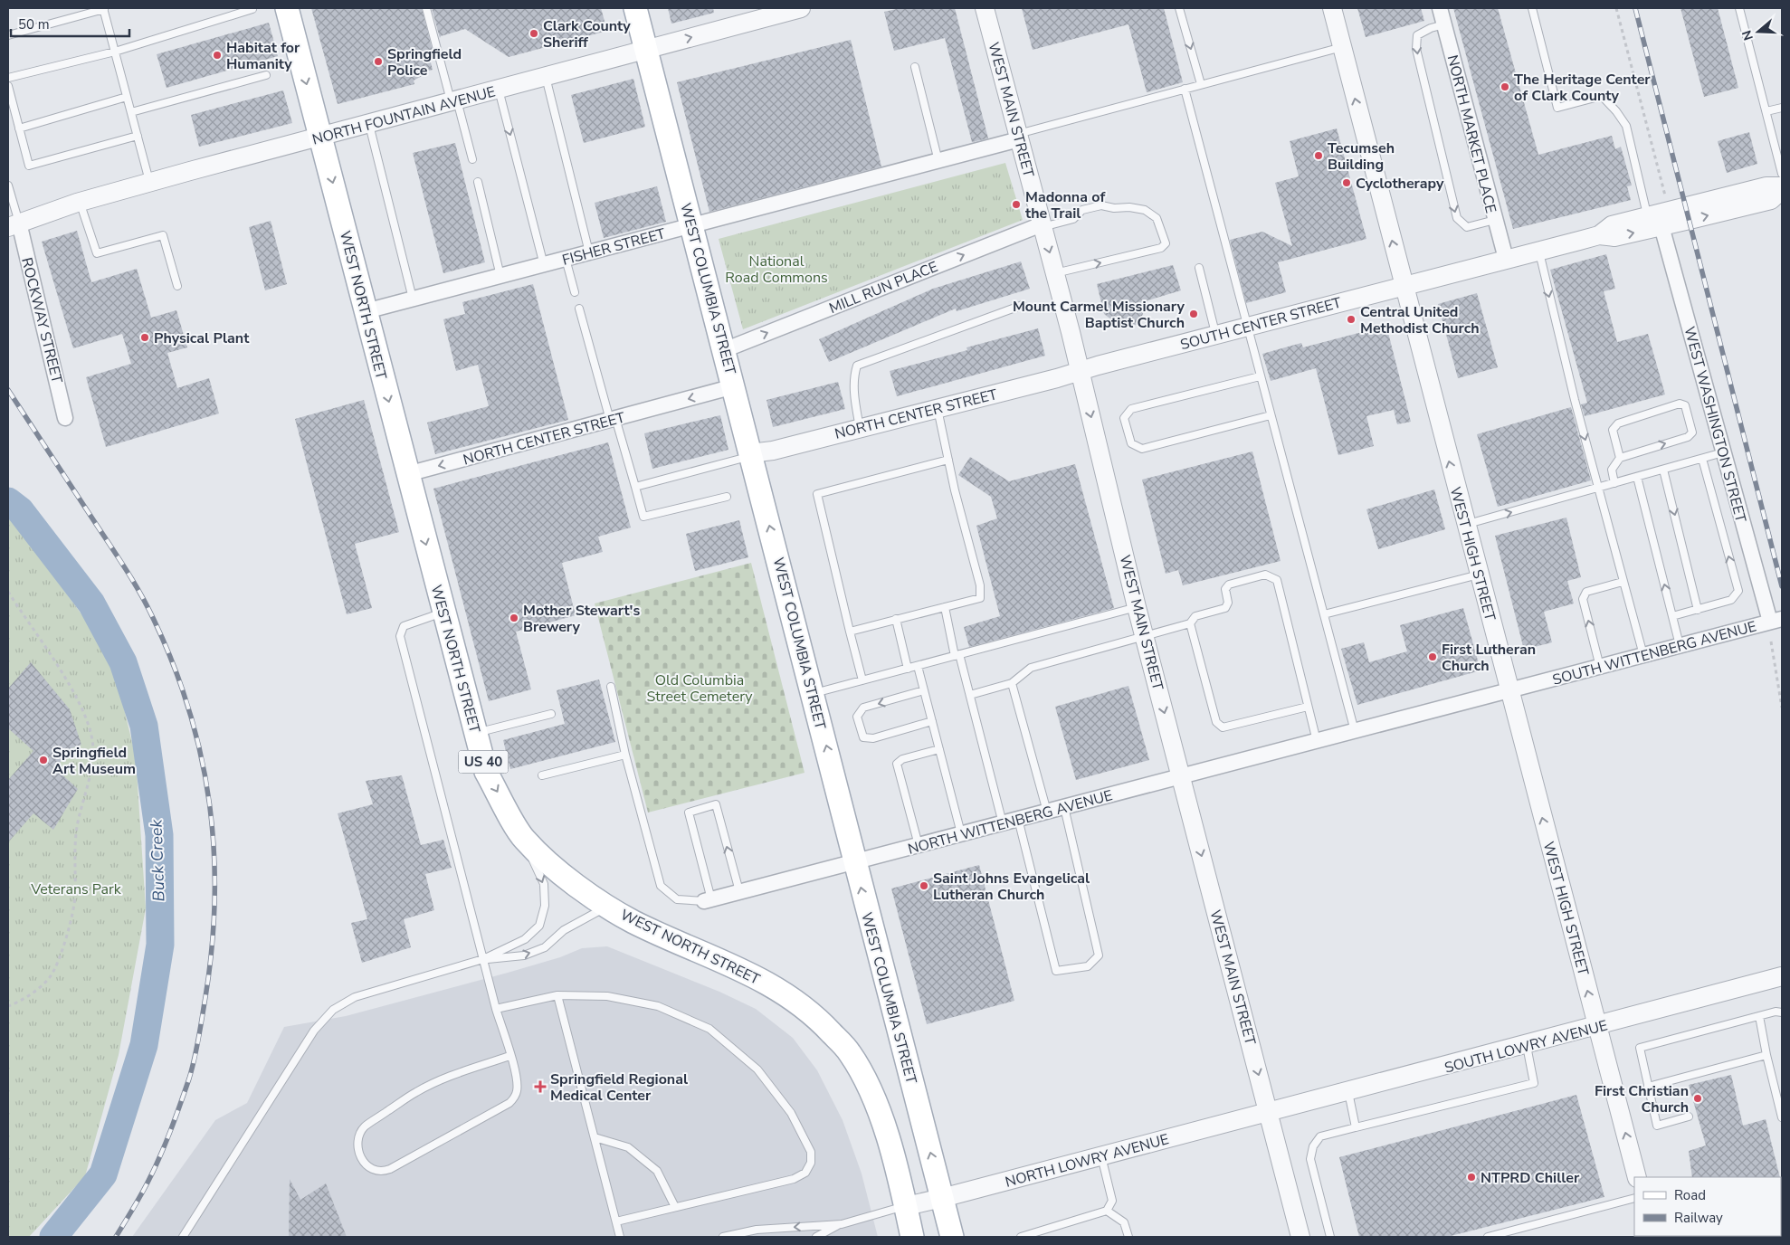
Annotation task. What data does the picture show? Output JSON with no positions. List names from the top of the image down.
{
  "streets": {
    "main road": ["WEST COLUMBIA STREET", "WEST NORTH STREET", "US 40"],
    "street": [
      "WEST MAIN STREET",
      "NORTH FOUNTAIN AVENUE",
      "NORTH MARKET PLACE",
      "FISHER STREET",
      "MILL RUN PLACE",
      "ROCKWAY STREET",
      "SOUTH CENTER STREET",
      "NORTH CENTER STREET",
      "WEST WASHINGTON STREET",
      "WEST HIGH STREET",
      "SOUTH WITTENBERG AVENUE",
      "NORTH WITTENBERG AVENUE",
      "SOUTH LOWRY AVENUE",
      "NORTH LOWRY AVENUE"
    ]
  },
  "crossings": [
    ["WEST MAIN STREET", "FISHER STREET"],
    ["WEST MAIN STREET", "MILL RUN PLACE"],
    ["WEST MAIN STREET", "SOUTH CENTER STREET"],
    ["WEST MAIN STREET", "NORTH CENTER STREET"],
    ["WEST MAIN STREET", "NORTH WITTENBERG AVENUE"],
    ["WEST MAIN STREET", "SOUTH LOWRY AVENUE"],
    ["WEST MAIN STREET", "NORTH LOWRY AVENUE"],
    ["NORTH FOUNTAIN AVENUE", "WEST COLUMBIA STREET"],
    ["NORTH FOUNTAIN AVENUE", "WEST NORTH STREET"],
    ["NORTH FOUNTAIN AVENUE", "ROCKWAY STREET"],
    ["NORTH FOUNTAIN AVENUE", "US 40"],
    ["NORTH MARKET PLACE", "SOUTH CENTER STREET"],
    ["FISHER STREET", "WEST COLUMBIA STREET"],
    ["FISHER STREET", "WEST NORTH STREET"],
    ["MILL RUN PLACE", "WEST COLUMBIA STREET"],
    ["WEST COLUMBIA STREET", "NORTH CENTER STREET"],
    ["WEST COLUMBIA STREET", "NORTH WITTENBERG AVENUE"],
    ["WEST COLUMBIA STREET", "NORTH LOWRY AVENUE"],
    ["WEST NORTH STREET", "NORTH CENTER STREET"],
    ["WEST NORTH STREET", "US 40"],
    ["WEST NORTH STREET", "NORTH LOWRY AVENUE"],
    ["SOUTH CENTER STREET", "NORTH CENTER STREET"],
    ["SOUTH CENTER STREET", "WEST WASHINGTON STREET"],
    ["SOUTH CENTER STREET", "WEST HIGH STREET"],
    ["WEST WASHINGTON STREET", "SOUTH WITTENBERG AVENUE"],
    ["WEST HIGH STREET", "SOUTH WITTENBERG AVENUE"],
    ["WEST HIGH STREET", "SOUTH LOWRY AVENUE"],
    ["SOUTH WITTENBERG AVENUE", "NORTH WITTENBERG AVENUE"],
    ["SOUTH LOWRY AVENUE", "NORTH LOWRY AVENUE"]
  ],
  "one_way": [
    "WEST MAIN STREET",
    "MILL RUN PLACE",
    "WEST COLUMBIA STREET",
    "WEST NORTH STREET",
    "NORTH CENTER STREET",
    "WEST HIGH STREET"
  ],
  "water": ["Buck Creek"],
  "parks": ["National Road Commons", "Old Columbia Street Cemetery", "Veterans Park"],
  "places": {
    "other": [
      "Clark County Sheriff",
      "Habitat for Humanity",
      "Springfield Police",
      "The Heritage Center of Clark County",
      "Tecumseh Building",
      "Cyclotherapy",
      "Madonna of the Trail",
      "Mount Carmel Missionary Baptist Church",
      "Central United Methodist Church",
      "Physical Plant",
      "Mother Stewart's Brewery",
      "First Lutheran Church",
      "Springfield Art Museum",
      "Saint Johns Evangelical Lutheran Church",
      "First Christian Church",
      "NTPRD Chiller"
    ],
    "health": ["Springfield Regional Medical Center"]
  },
  "legend": ["Road", "Railway"],
  "scale_bar": "50 m",
  "north": "left"
}
